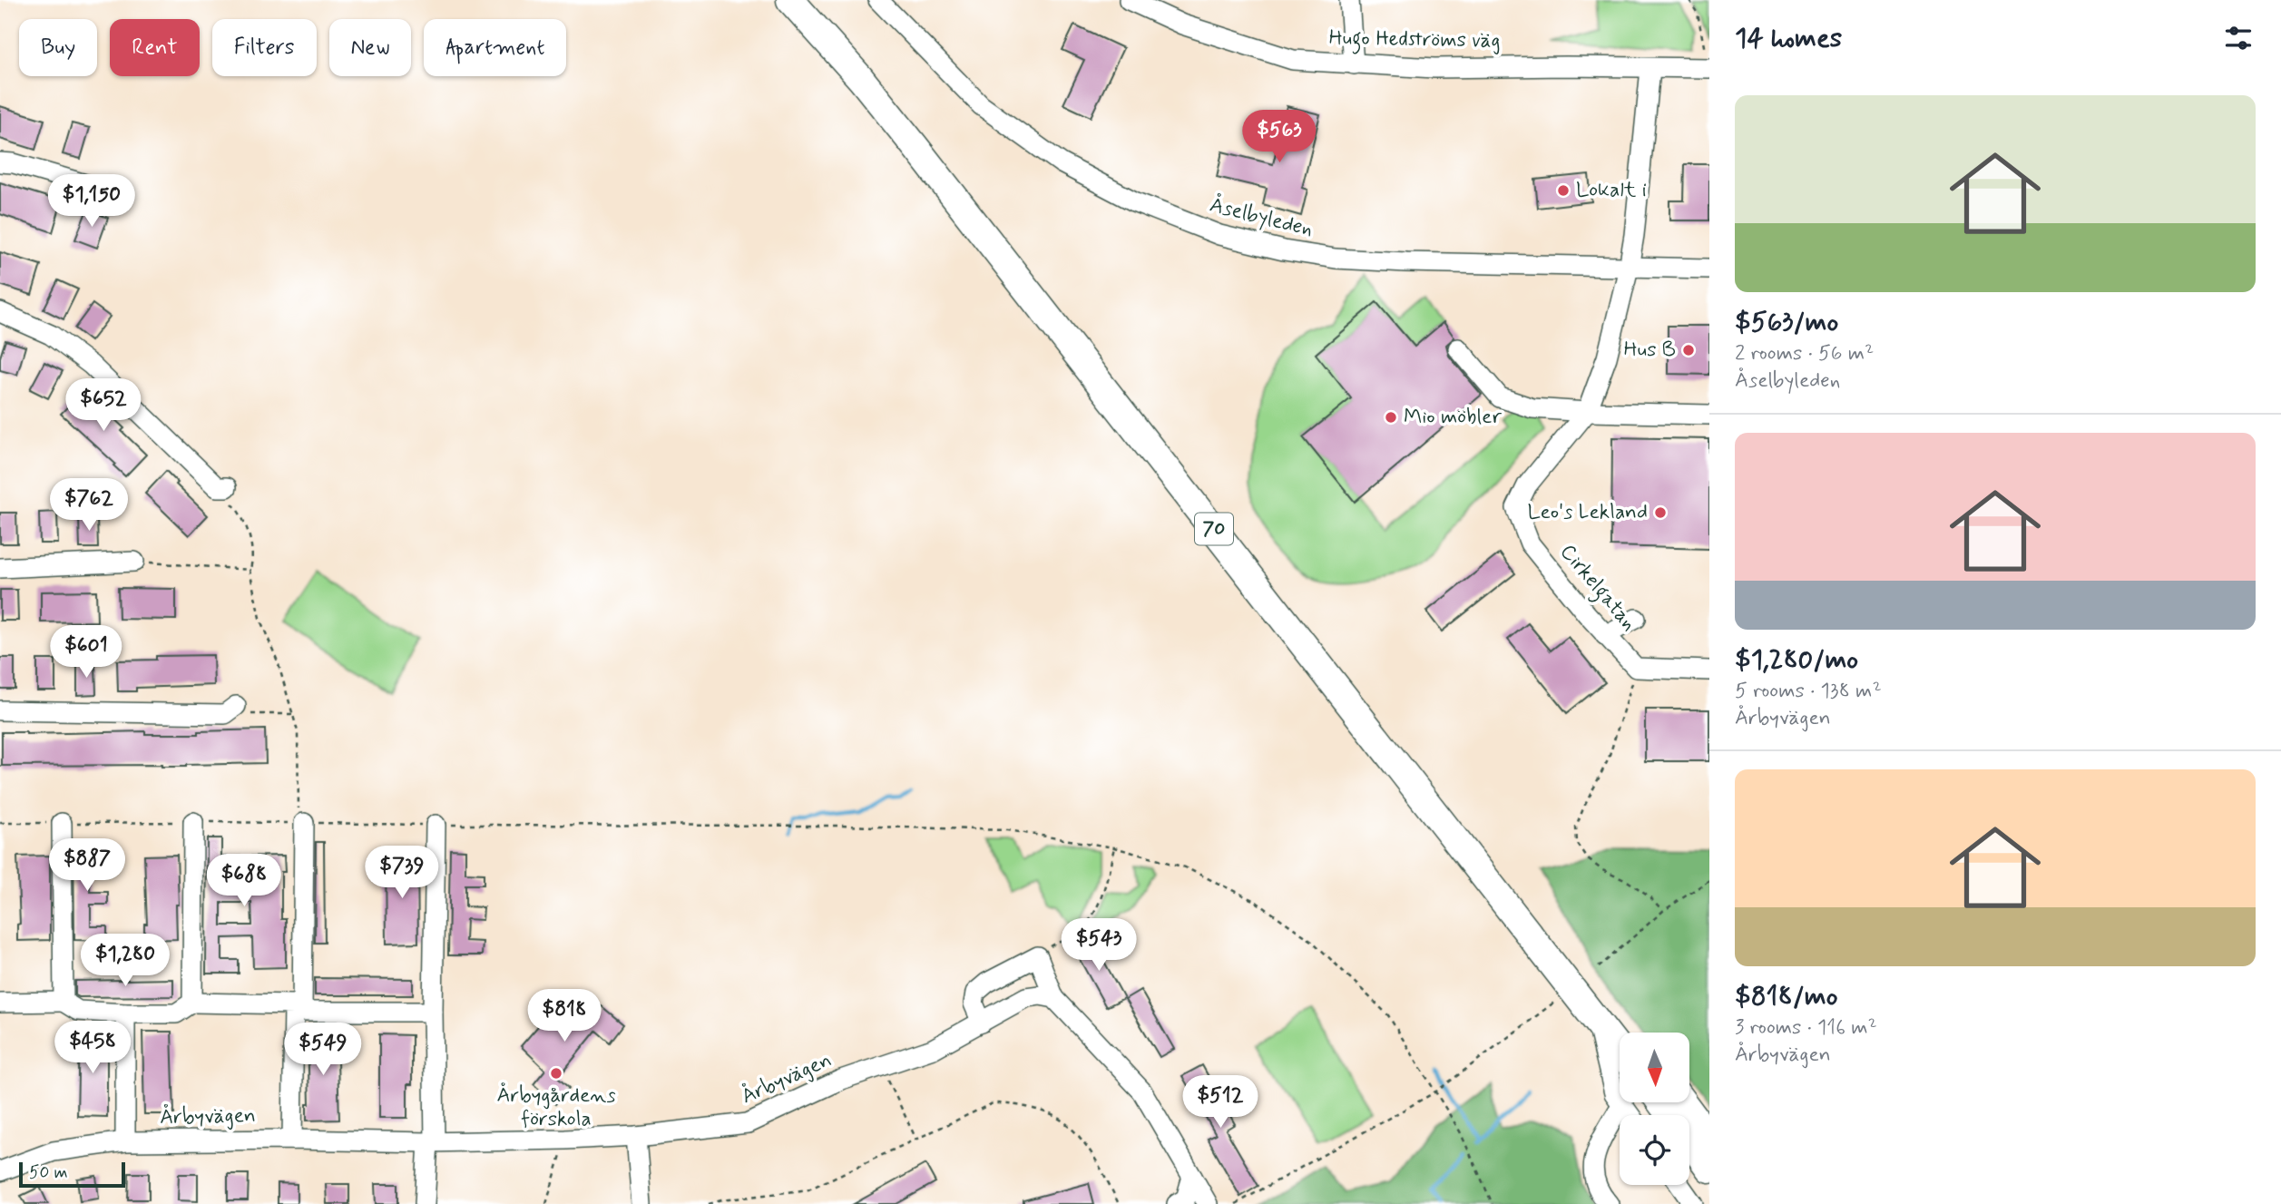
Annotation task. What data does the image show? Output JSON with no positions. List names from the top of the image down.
{
  "streets": {
    "highway": ["70"],
    "street": [
      "Hugo Hedströms väg",
      "Åselbyleden",
      "Cirkelgatan",
      "Årbyvägen"
    ]
  },
  "crossings": [
    ["Hugo Hedströms väg", "Cirkelgatan"],
    ["Åselbyleden", "Cirkelgatan"]
  ],
  "places": [
    "Lokalt i",
    "Hus B",
    "Mio möbler",
    "Leo's Lekland",
    "Årbygårdens förskola"
  ],
  "scale_bar": "50 m",
  "north": "bottom",
  "page": {
    "heading": "14 homes",
    "chip": [
      "Buy",
      "Rent",
      "Filters",
      "New",
      "Apartment"
    ],
    "list": [
      {
        "name": "$563/mo",
        "note": "2 rooms · 56 m² · Åselbyleden"
      },
      {
        "name": "$1,280/mo",
        "note": "5 rooms · 138 m² · Årbyvägen"
      },
      {
        "name": "$818/mo",
        "note": "3 rooms · 116 m² · Årbyvägen"
      }
    ],
    "price": [
      "$563",
      "$1,150",
      "$652",
      "$762",
      "$601",
      "$887",
      "$739",
      "$688",
      "$543",
      "$1,280",
      "$818",
      "$458",
      "$549",
      "$512"
    ],
    "scale": "50 m"
  }
}
